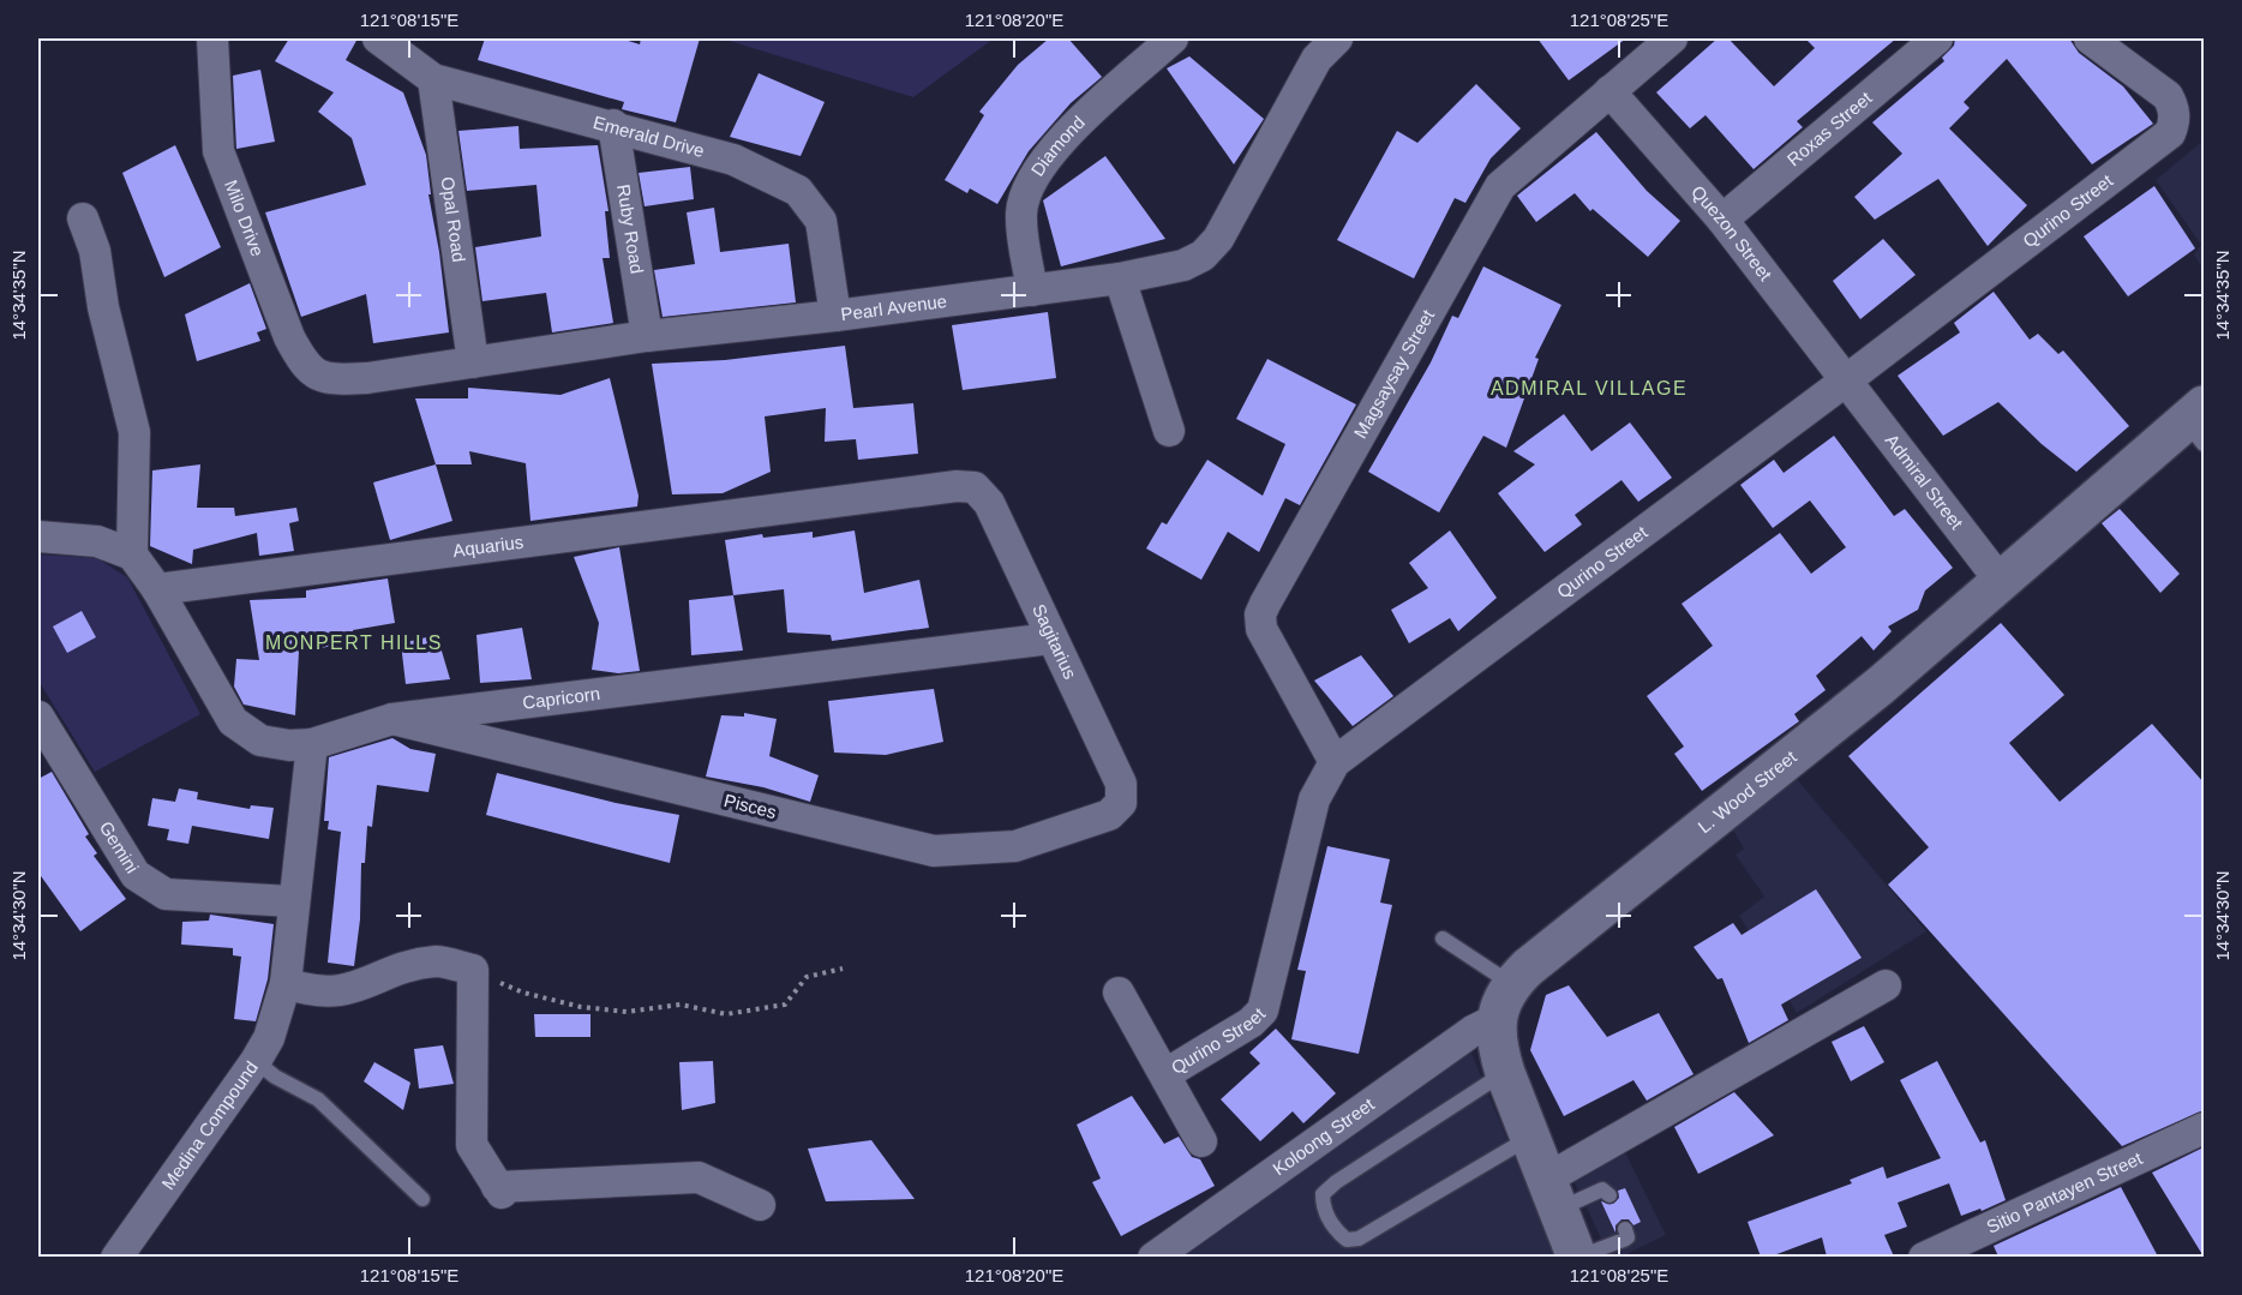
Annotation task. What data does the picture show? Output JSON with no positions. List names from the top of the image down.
{
  "streets": {
    "main road": ["L. Wood Street"],
    "street": [
      "Roxas Street",
      "Emerald Drive",
      "Diamond",
      "Qurino Street",
      "Milo Drive",
      "Opal Road",
      "Ruby Road",
      "Quezon Street",
      "Pearl Avenue",
      "Magsaysay Street",
      "Admiral Street",
      "Aquarius",
      "Sagitarius",
      "Capricorn",
      "Pisces",
      "Gemini",
      "Medina Compound",
      "Koloong Street",
      "Sitio Pantayen Street"
    ]
  },
  "crossings": [
    ["Roxas Street", "Quezon Street"],
    ["Emerald Drive", "Opal Road"],
    ["Emerald Drive", "Ruby Road"],
    ["Emerald Drive", "Pearl Avenue"],
    ["Diamond", "Pearl Avenue"],
    ["Qurino Street", "Quezon Street"],
    ["Qurino Street", "Magsaysay Street"],
    ["Qurino Street", "Admiral Street"],
    ["Milo Drive", "Pearl Avenue"],
    ["Opal Road", "Pearl Avenue"],
    ["Ruby Road", "Pearl Avenue"],
    ["Quezon Street", "Magsaysay Street"],
    ["Quezon Street", "Admiral Street"],
    ["Admiral Street", "L. Wood Street"],
    ["Aquarius", "Sagitarius"],
    ["Aquarius", "Capricorn"],
    ["Sagitarius", "Capricorn"],
    ["Sagitarius", "Pisces"],
    ["Capricorn", "Pisces"],
    ["L. Wood Street", "Koloong Street"]
  ],
  "districts": ["ADMIRAL VILLAGE", "MONPERT HILLS"],
  "coordinates": [
    "121°08'15\"E",
    "121°08'20\"E",
    "121°08'25\"E",
    "14°34'35\"N",
    "14°34'30\"N"
  ]
}
